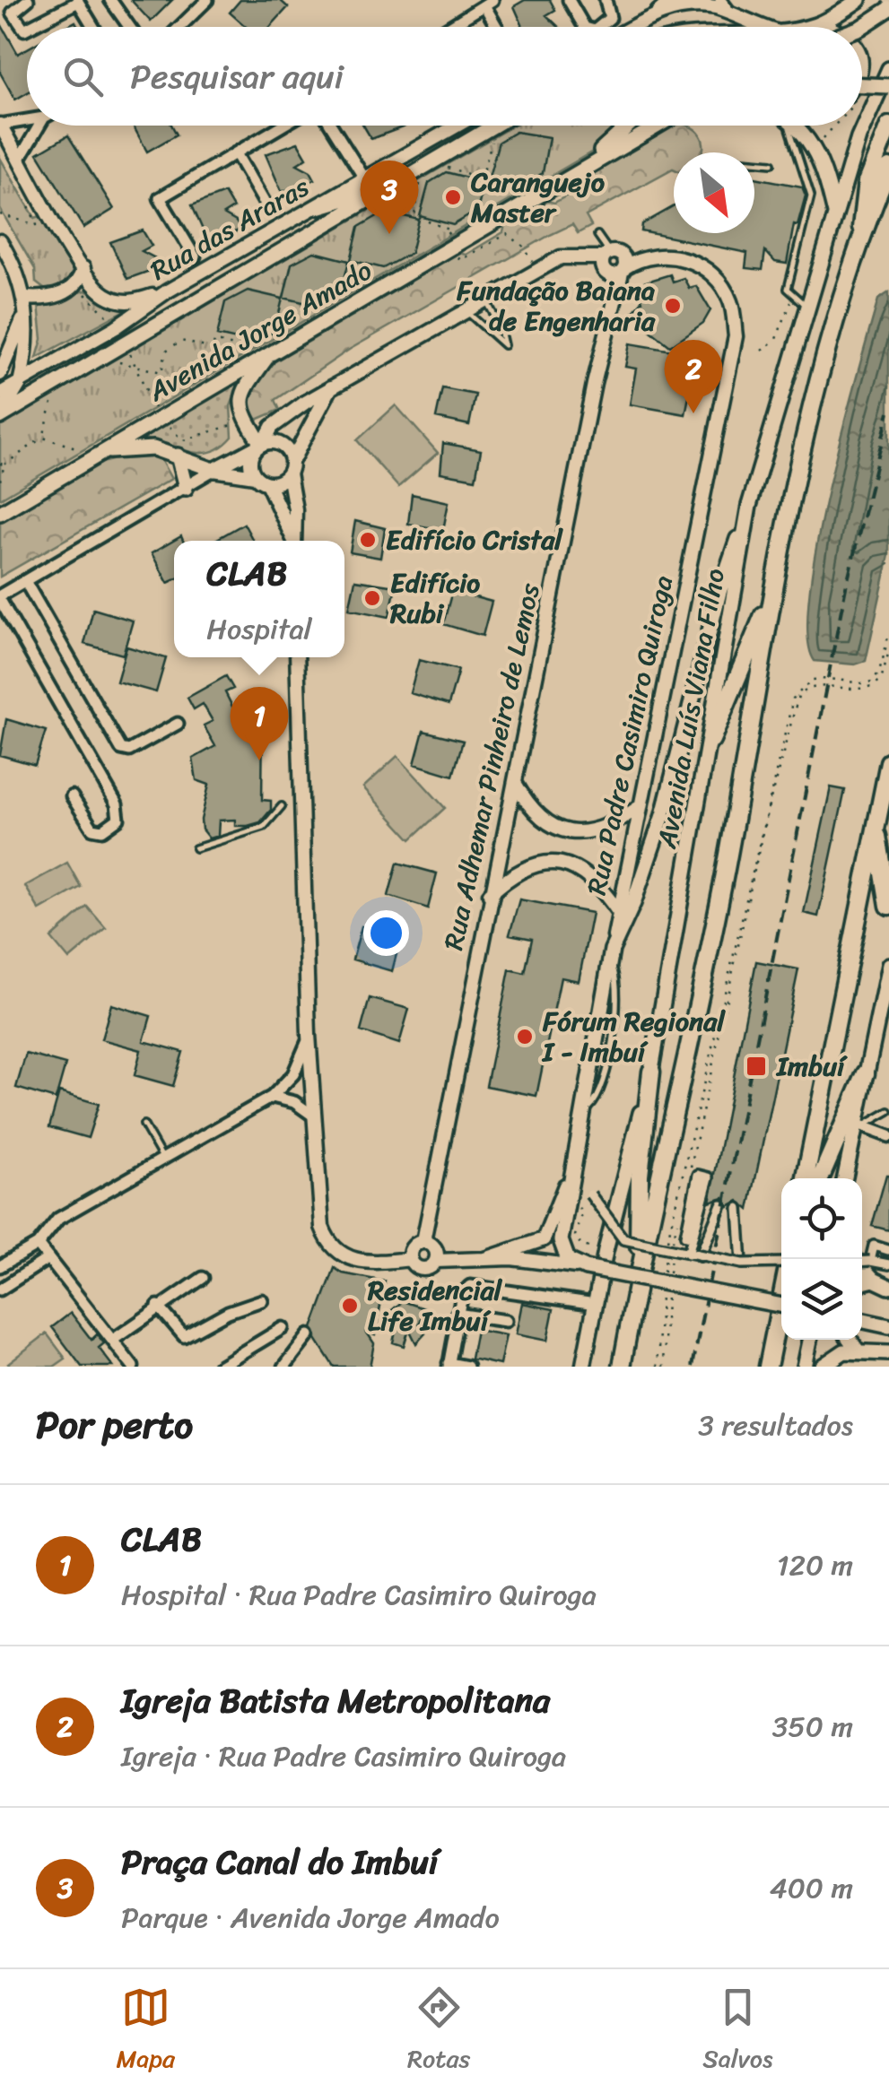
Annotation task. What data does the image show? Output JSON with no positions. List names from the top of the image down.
{
  "streets": {
    "main road": ["Avenida Jorge Amado", "Avenida Luís Viana Filho", "Rua Padre Casimiro Quiroga"],
    "street": ["Rua das Araras", "Rua Adhemar Pinheiro de Lemos"]
  },
  "crossings": [
    ["Rua Padre Casimiro Quiroga", "Rua Adhemar Pinheiro de Lemos"]
  ],
  "places": {
    "other": [
      "Caranguejo Master",
      "Fundação Baiana de Engenharia",
      "Edifício Cristal",
      "Edifício Rubi",
      "Fórum Regional I - Imbuí",
      "Residencial Life Imbuí"
    ],
    "transit": ["Imbuí"]
  },
  "north": "bottom right",
  "page": {
    "search": "Pesquisar aqui",
    "pins": ["3", "2", "1"],
    "popup": ["CLAB", "Hospital"],
    "heading": ["Por perto", "3 resultados"],
    "list": [
      {
        "mark": "1",
        "name": "CLAB",
        "note": "Hospital · Rua Padre Casimiro Quiroga",
        "value": "120 m"
      },
      {
        "mark": "2",
        "name": "Igreja Batista Metropolitana",
        "note": "Igreja · Rua Padre Casimiro Quiroga",
        "value": "350 m"
      },
      {
        "mark": "3",
        "name": "Praça Canal do Imbuí",
        "note": "Parque · Avenida Jorge Amado",
        "value": "400 m"
      }
    ],
    "nav": ["Mapa", "Rotas", "Salvos"]
  }
}
